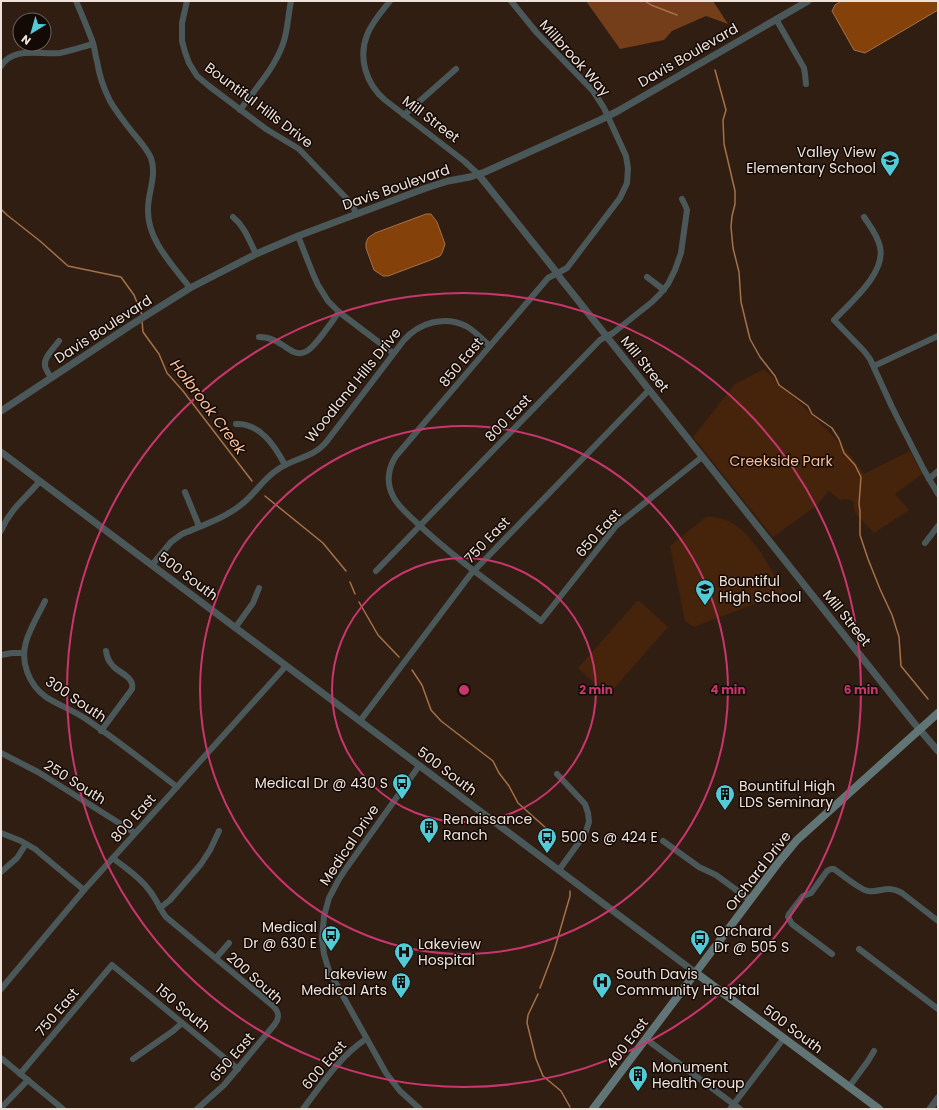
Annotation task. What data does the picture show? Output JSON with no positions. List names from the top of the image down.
{
  "streets": {
    "main road": ["500 South", "Orchard Drive", "400 East"],
    "street": [
      "Davis Boulevard",
      "Millbrook Way",
      "Bountiful Hills Drive",
      "Mill Street",
      "850 East",
      "Woodland Hills Drive",
      "800 East",
      "650 East",
      "750 East",
      "300 South",
      "250 South",
      "Medical Drive",
      "200 South",
      "150 South",
      "600 East"
    ]
  },
  "crossings": [
    ["Davis Boulevard", "Millbrook Way"],
    ["Davis Boulevard", "Bountiful Hills Drive"],
    ["Davis Boulevard", "Mill Street"],
    ["Millbrook Way", "Mill Street"],
    ["Millbrook Way", "850 East"],
    ["Mill Street", "850 East"],
    ["Mill Street", "800 East"],
    ["Mill Street", "650 East"],
    ["Mill Street", "750 East"],
    ["Mill Street", "Orchard Drive"],
    ["850 East", "Woodland Hills Drive"],
    ["850 East", "800 East"],
    ["Woodland Hills Drive", "500 South"],
    ["800 East", "500 South"],
    ["800 East", "300 South"],
    ["800 East", "250 South"],
    ["800 East", "200 South"],
    ["650 East", "750 East"],
    ["650 East", "200 South"],
    ["650 East", "150 South"],
    ["750 East", "500 South"],
    ["750 East", "150 South"],
    ["500 South", "Medical Drive"],
    ["500 South", "Orchard Drive"],
    ["500 South", "400 East"],
    ["Medical Drive", "600 East"],
    ["Orchard Drive", "400 East"]
  ],
  "water": ["Holbrook Creek"],
  "parks": ["Creekside Park"],
  "places": {
    "school or university": ["Valley View Elementary School", "Bountiful High School"],
    "bus stop": [
      "Medical Dr @ 430 S",
      "500 S @ 424 E",
      "Medical Dr @ 630 E",
      "Orchard Dr @ 505 S"
    ],
    "building": [
      "Bountiful High LDS Seminary",
      "Renaissance Ranch",
      "Lakeview Medical Arts",
      "Monument Health Group"
    ],
    "hospital": ["Lakeview Hospital", "South Davis Community Hospital"]
  },
  "north": "bottom left",
  "rings": ["2 min", "4 min", "6 min"]
}
